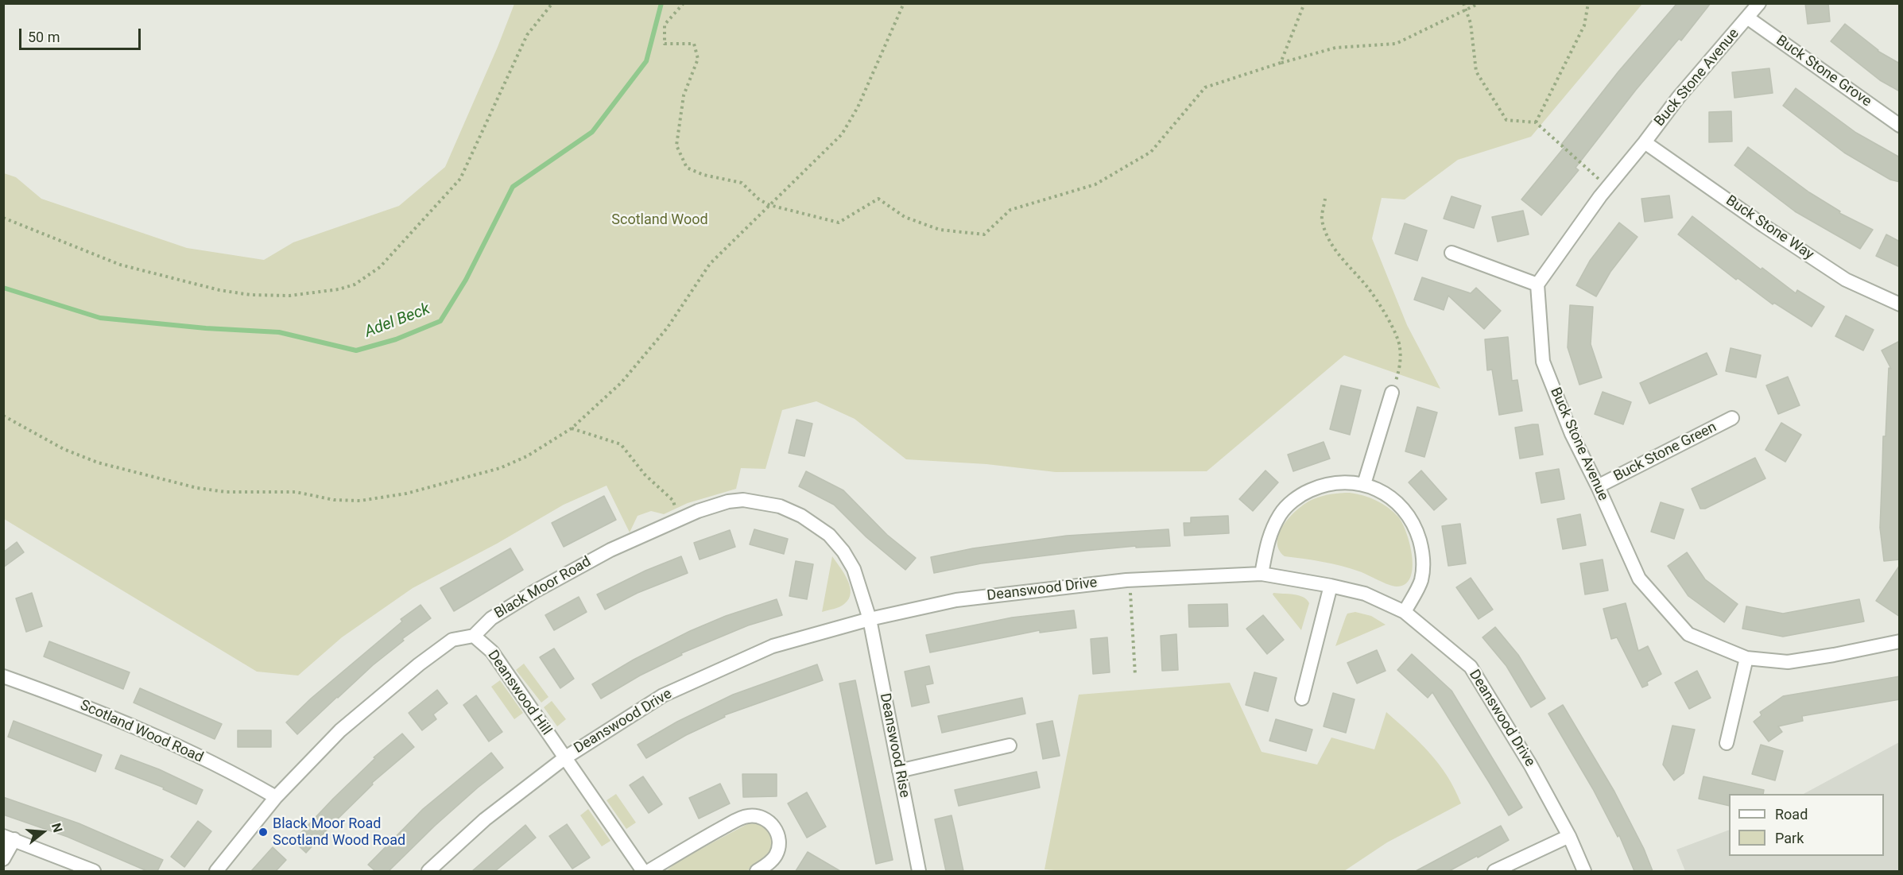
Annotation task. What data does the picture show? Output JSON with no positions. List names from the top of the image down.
{
  "streets": {
    "street": [
      "Buck Stone Grove",
      "Buck Stone Avenue",
      "Buck Stone Way",
      "Buck Stone Green",
      "Black Moor Road",
      "Deanswood Drive",
      "Deanswood Hill",
      "Scotland Wood Road",
      "Deanswood Rise"
    ]
  },
  "crossings": [
    ["Buck Stone Grove", "Buck Stone Avenue"],
    ["Buck Stone Avenue", "Buck Stone Way"],
    ["Buck Stone Avenue", "Buck Stone Green"],
    ["Black Moor Road", "Deanswood Drive"],
    ["Black Moor Road", "Deanswood Hill"],
    ["Black Moor Road", "Deanswood Rise"],
    ["Deanswood Drive", "Deanswood Hill"],
    ["Deanswood Drive", "Deanswood Rise"]
  ],
  "water": ["Adel Beck"],
  "parks": ["Scotland Wood"],
  "places": ["Black Moor Road Scotland Wood Road"],
  "legend": ["Road", "Park"],
  "scale_bar": "50 m",
  "north": "right"
}
